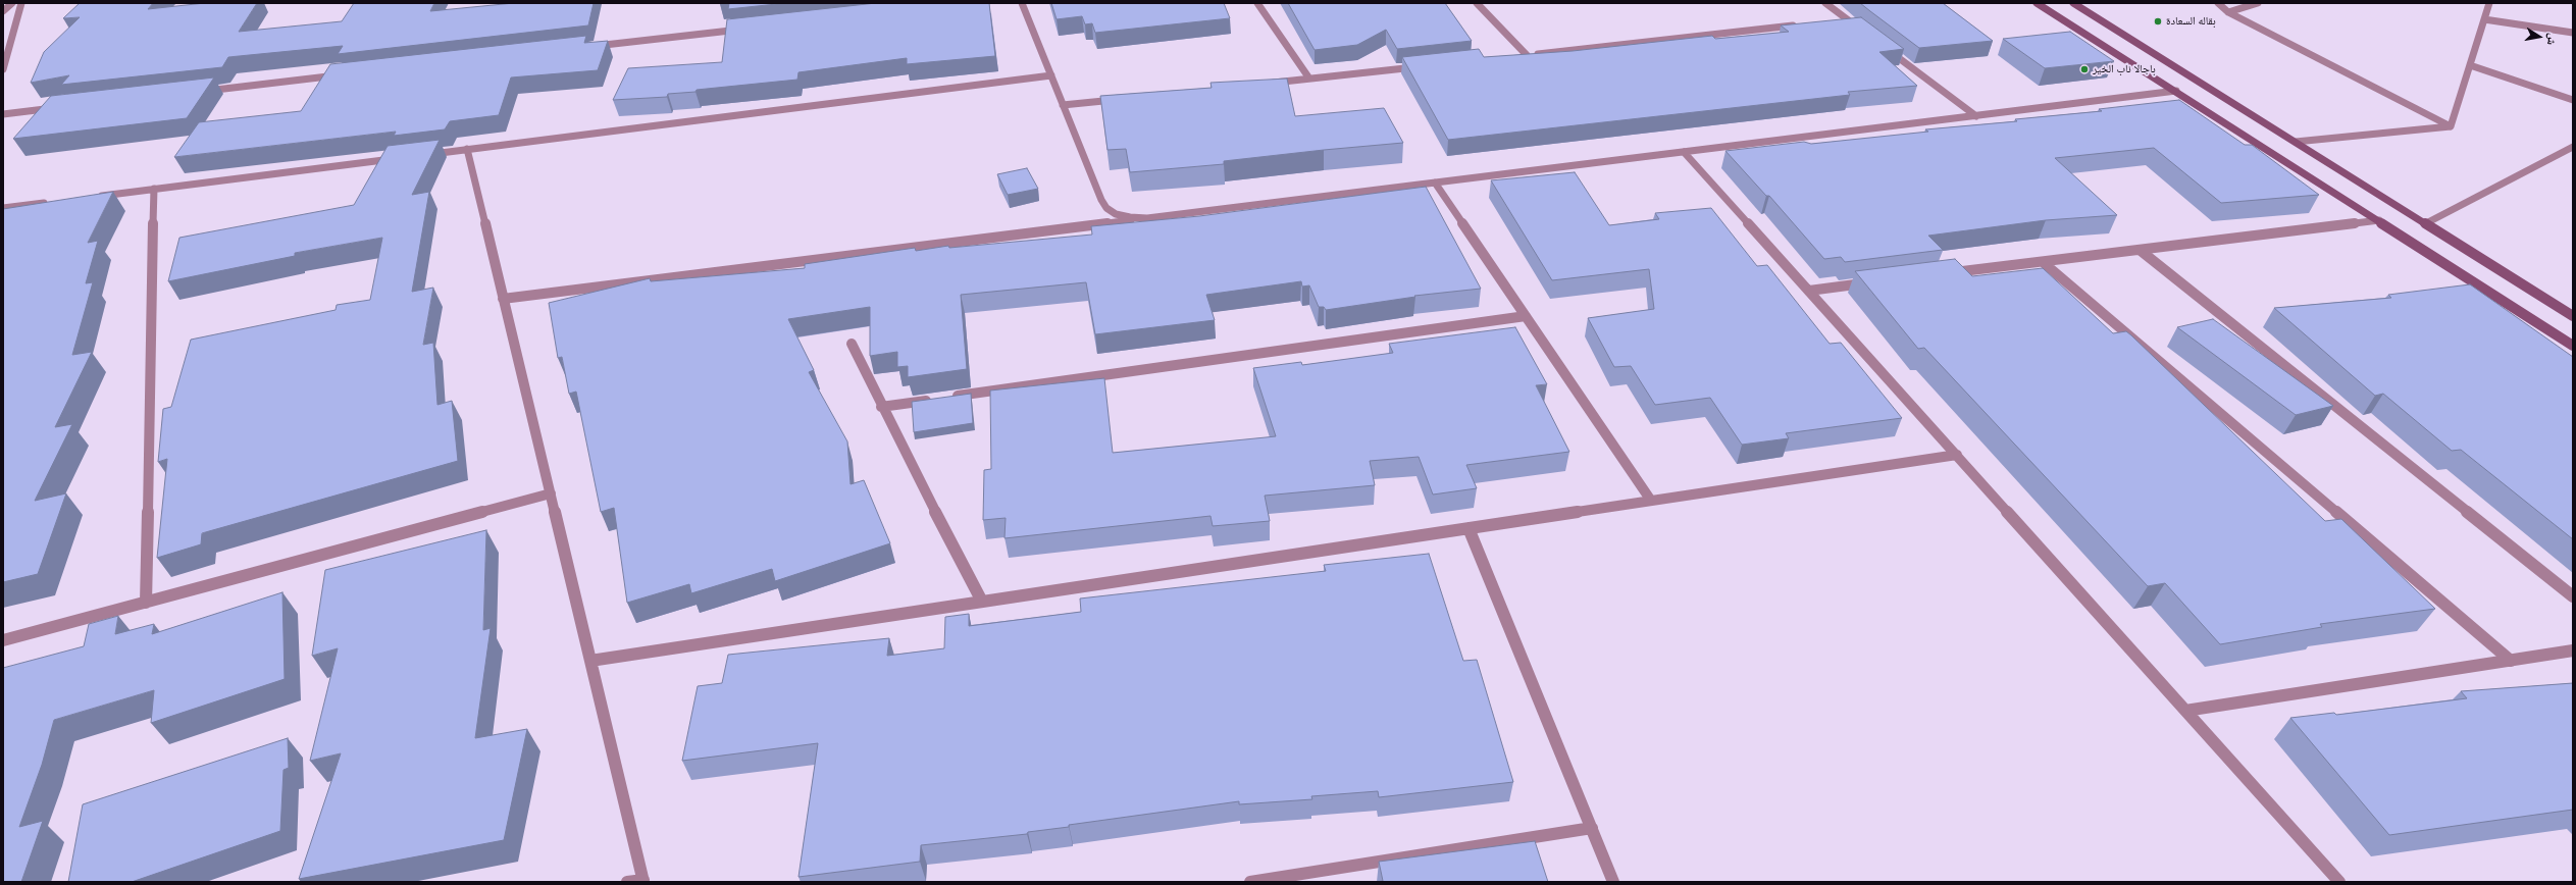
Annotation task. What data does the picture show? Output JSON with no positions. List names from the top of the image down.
{
  "places": ["بقاله السعادة", "باجالا ناب الخير"],
  "north": "right"
}
